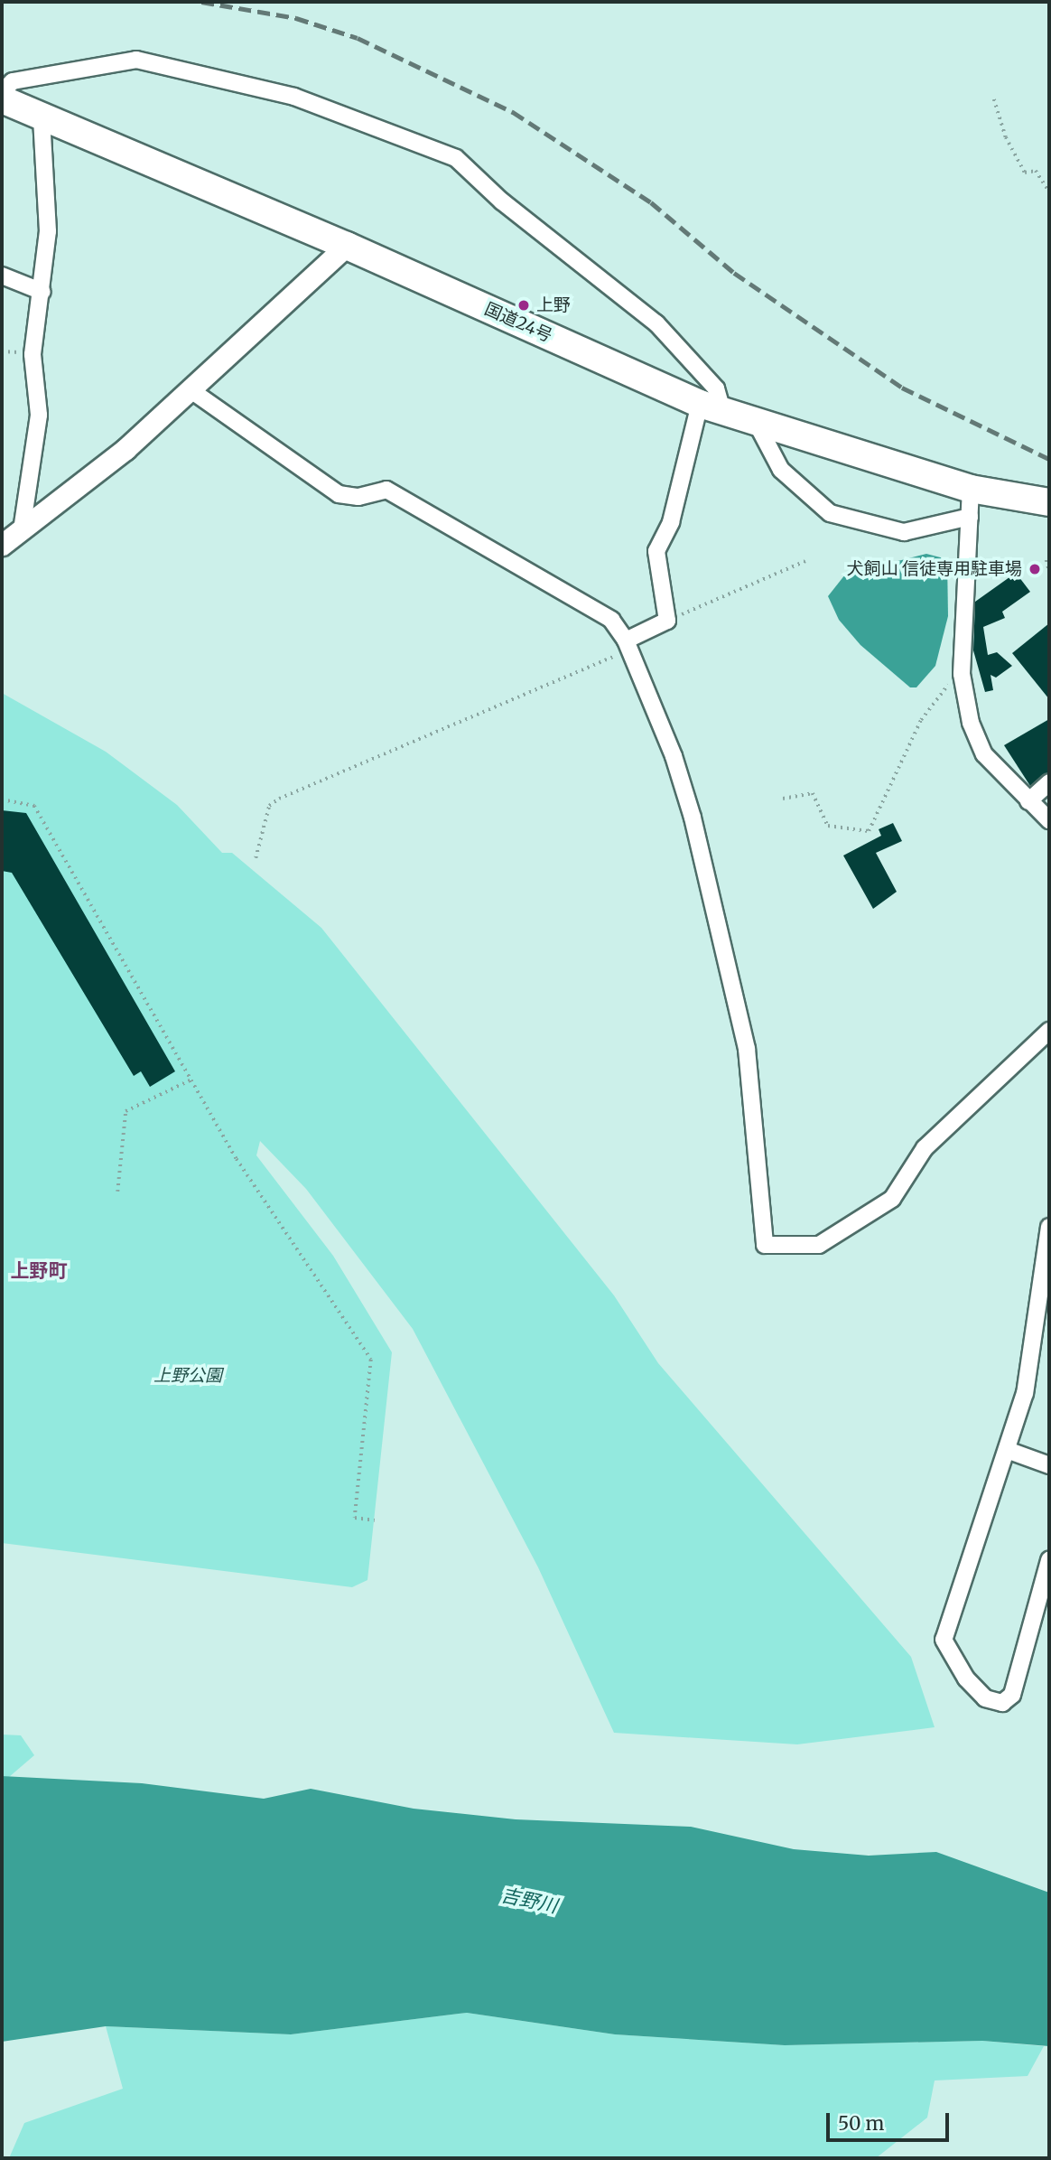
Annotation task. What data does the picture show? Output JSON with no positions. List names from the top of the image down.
{
  "streets": {
    "highway": ["国道24号"]
  },
  "districts": ["上野町"],
  "water": ["吉野川"],
  "parks": ["上野公園"],
  "places": ["上野", "犬飼山 信徒専用駐車場"],
  "scale_bar": "50 m"
}
